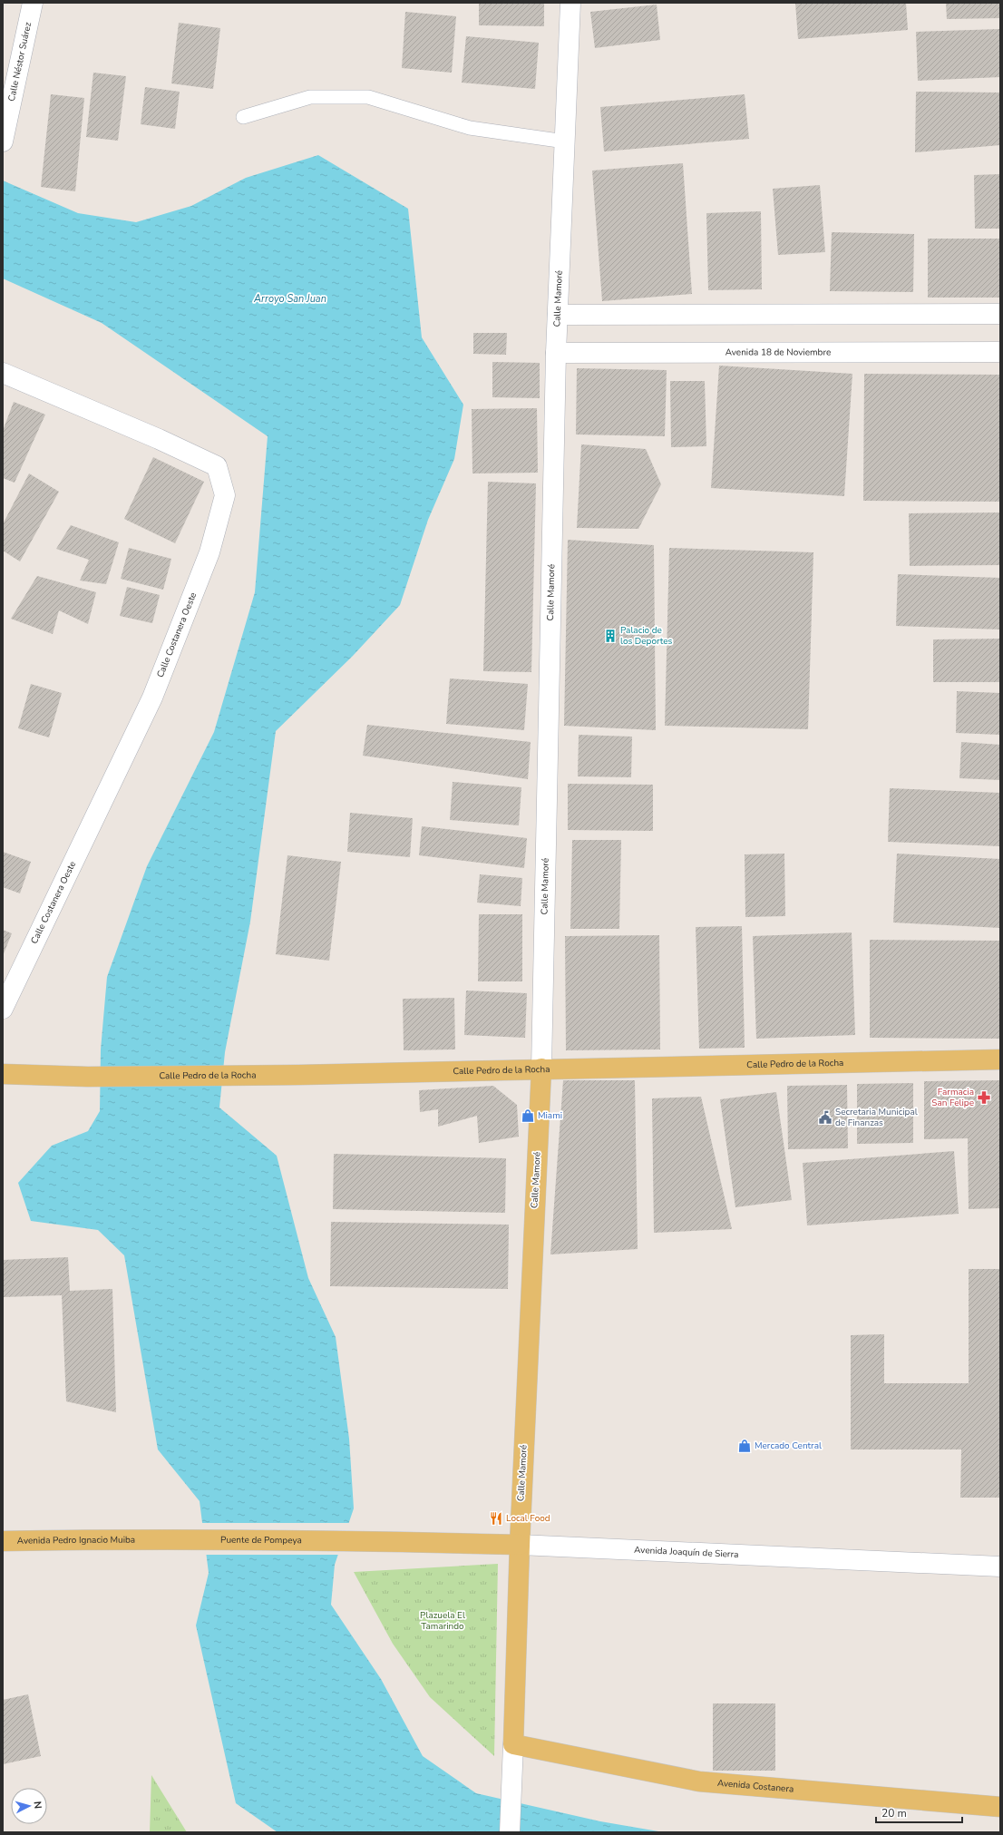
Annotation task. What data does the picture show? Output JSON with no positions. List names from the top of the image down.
{
  "streets": {
    "main road": [
      "Calle Mamoré",
      "Calle Pedro de la Rocha",
      "Avenida Pedro Ignacio Muiba",
      "Puente de Pompeya",
      "Avenida Joaquín de Sierra",
      "Avenida Costanera"
    ],
    "street": ["Calle Néstor Suárez", "Avenida 18 de Noviembre", "Calle Costanera Oeste"]
  },
  "crossings": [
    ["Calle Mamoré", "Avenida 18 de Noviembre"],
    ["Calle Mamoré", "Calle Pedro de la Rocha"],
    ["Calle Mamoré", "Avenida Joaquín de Sierra"],
    ["Calle Mamoré", "Avenida Costanera"],
    ["Avenida Pedro Ignacio Muiba", "Puente de Pompeya"],
    ["Puente de Pompeya", "Avenida Joaquín de Sierra"]
  ],
  "water": ["Arroyo San Juan"],
  "parks": ["Plazuela El Tamarindo"],
  "places": {
    "building": ["Palacio de los Deportes"],
    "pharmacy": ["Farmacia San Felipe"],
    "shop": ["Miami", "Mercado Central"],
    "public building": ["Secretaria Municipal de Finanzas"],
    "restaurant": ["Local Food"]
  },
  "scale_bar": "20 m",
  "north": "right"
}
